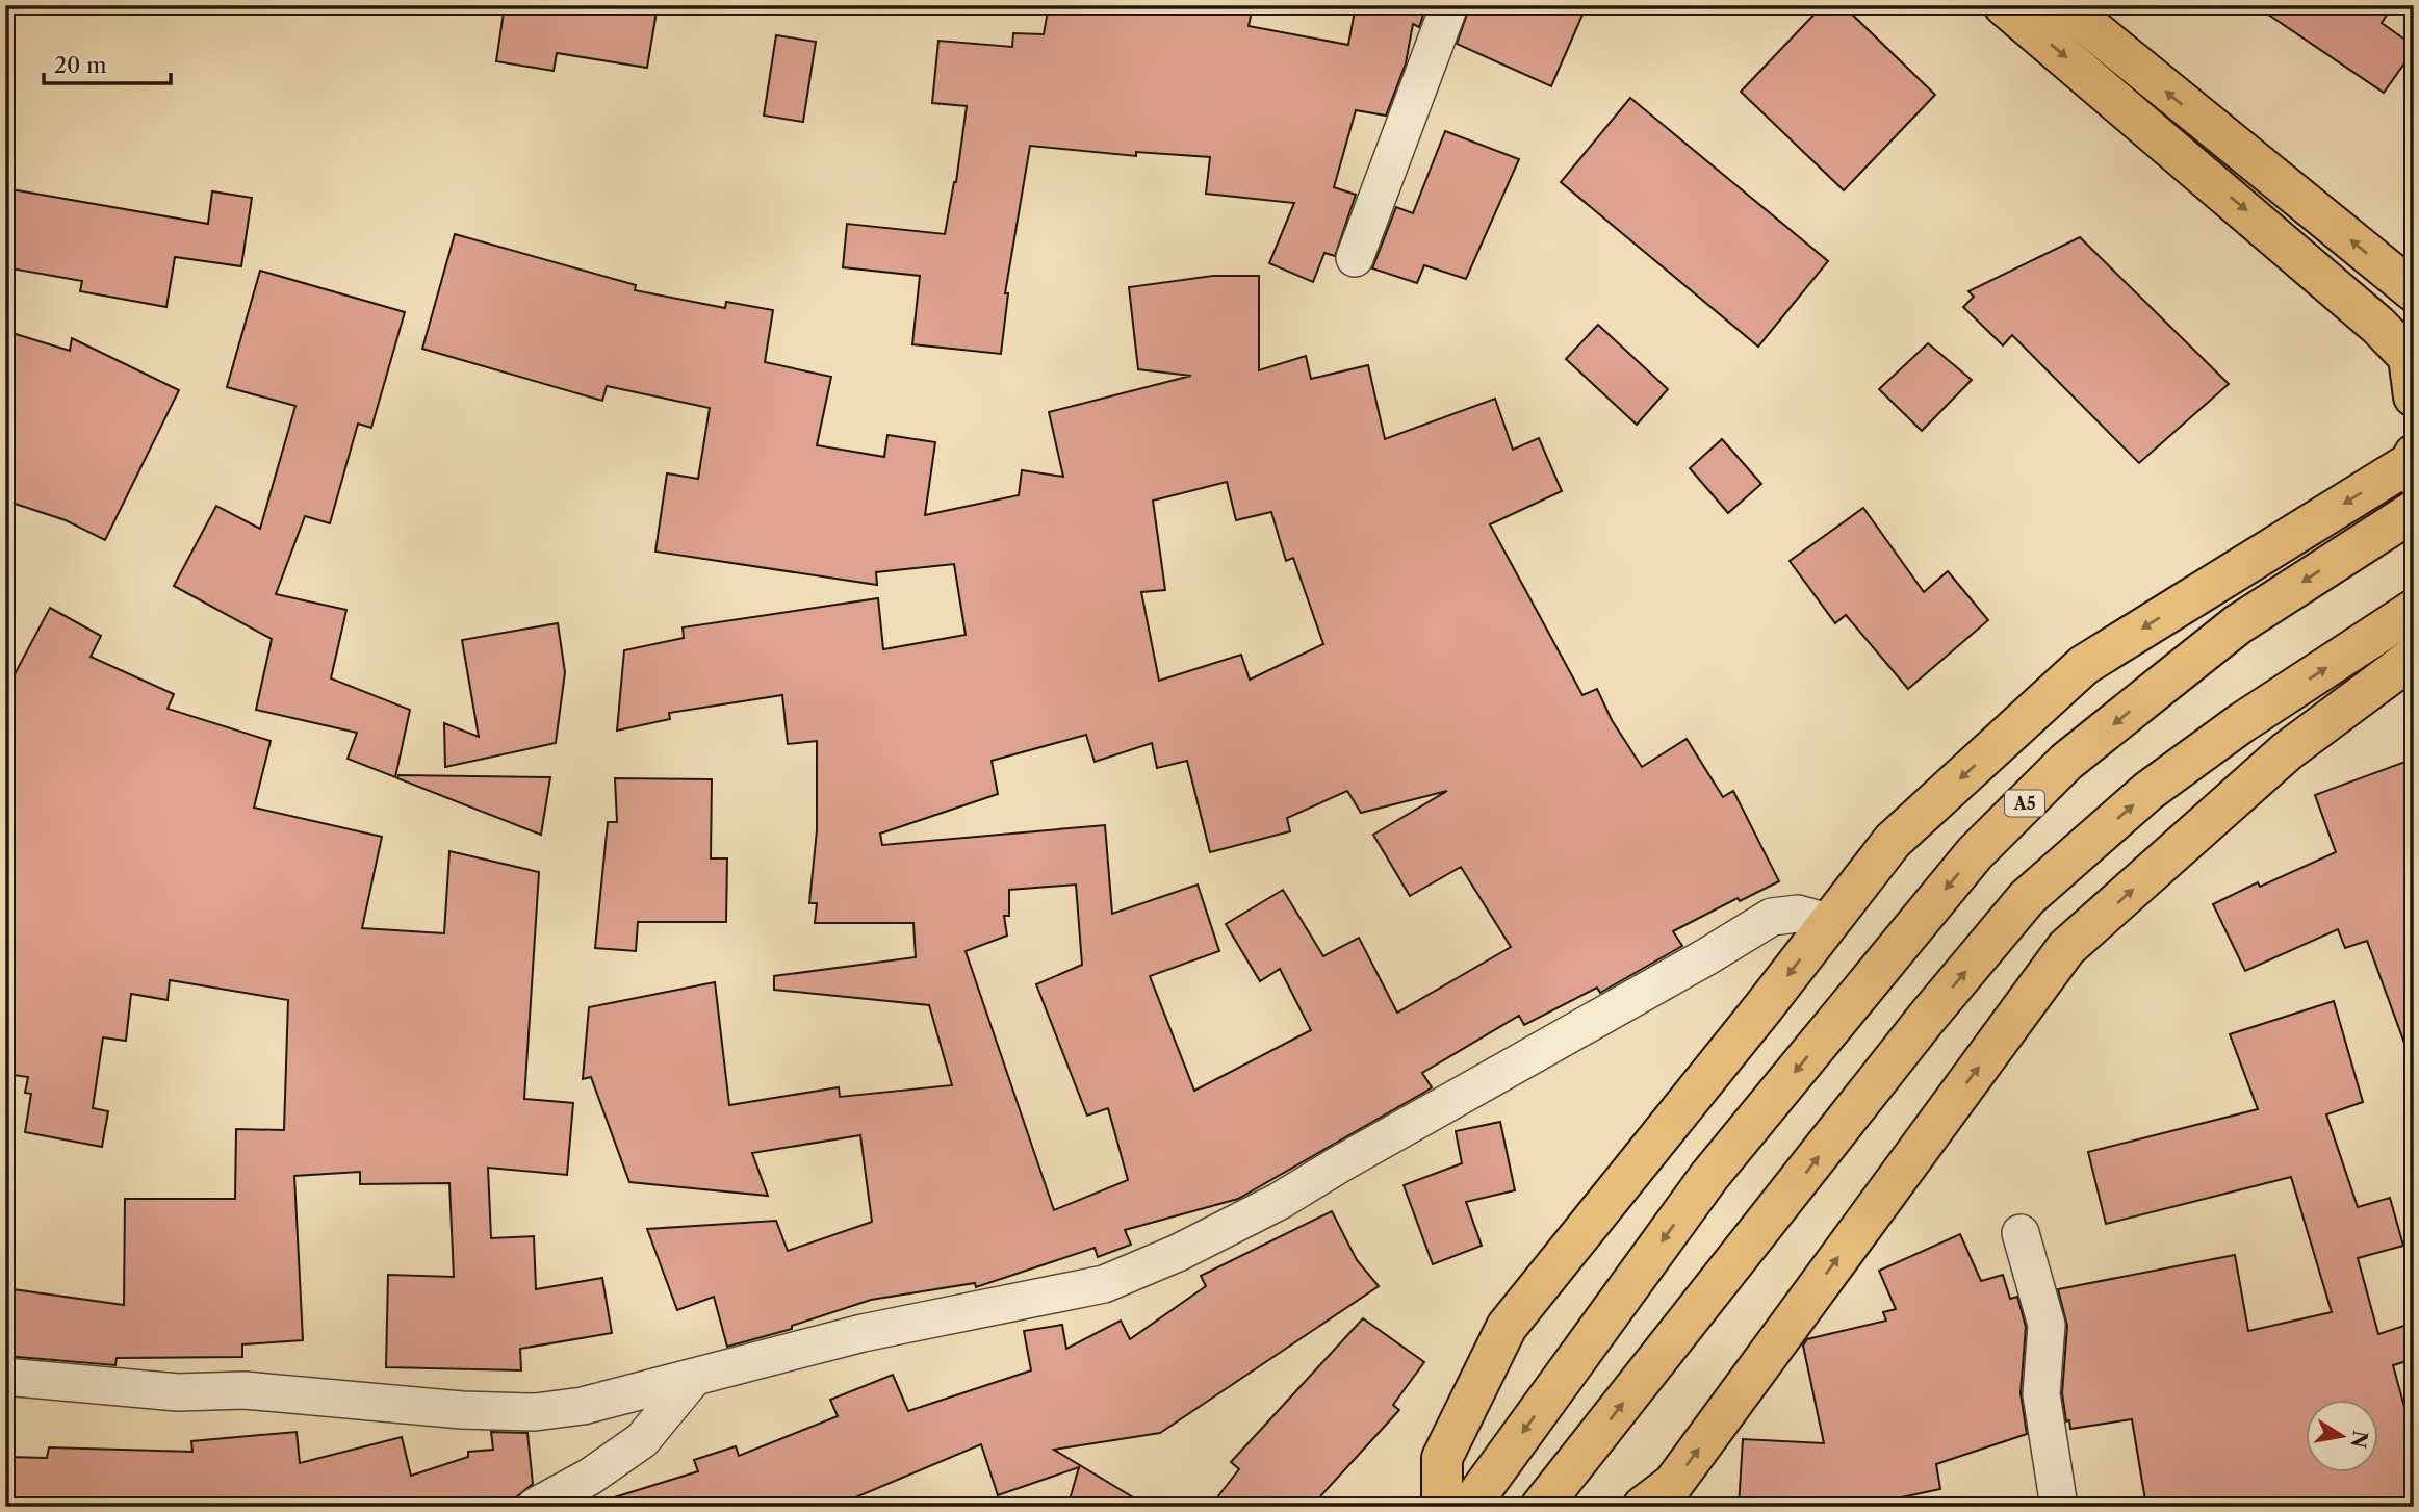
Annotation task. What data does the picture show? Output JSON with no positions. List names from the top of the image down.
{
  "streets": {
    "main road": ["A5"]
  },
  "scale_bar": "20 m",
  "north": "right"
}
